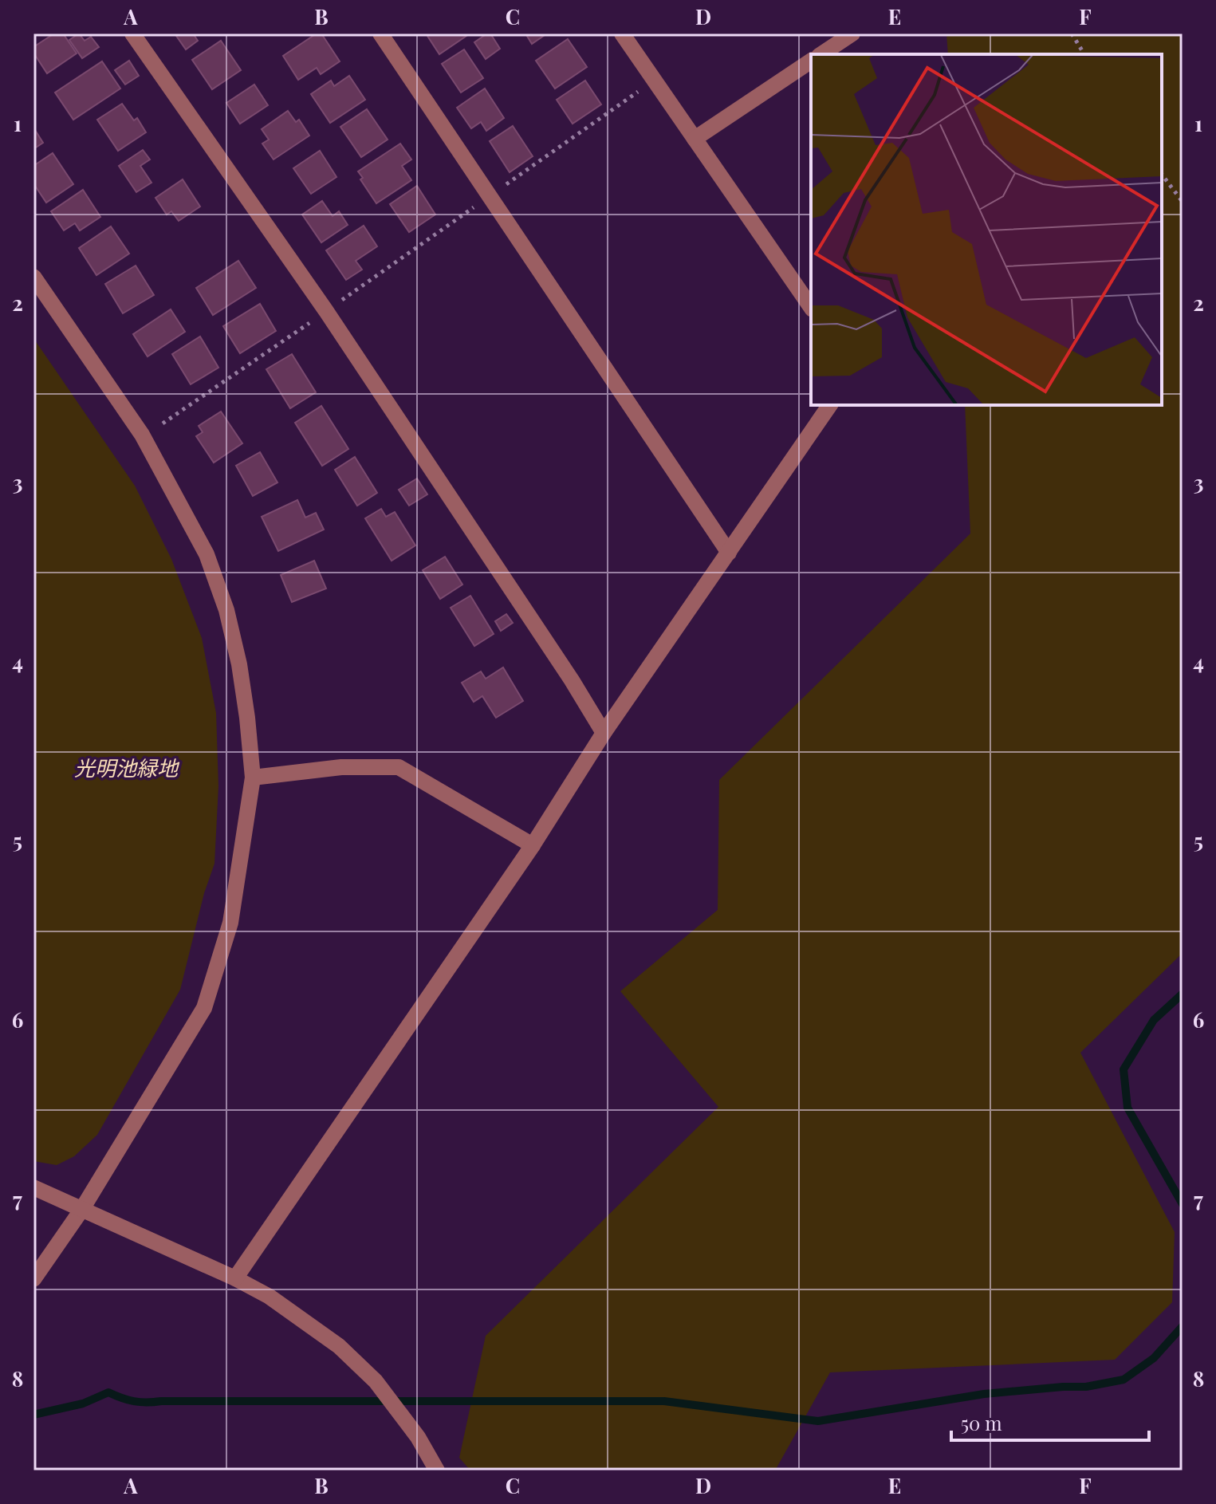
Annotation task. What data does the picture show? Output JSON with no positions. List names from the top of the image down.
{
  "parks": ["光明池緑地"],
  "scale_bar": "50 m",
  "grid": {
    "columns": [
      "A",
      "B",
      "C",
      "D",
      "E",
      "F"
    ],
    "rows": [
      "1",
      "2",
      "3",
      "4",
      "5",
      "6",
      "7",
      "8"
    ]
  }
}
